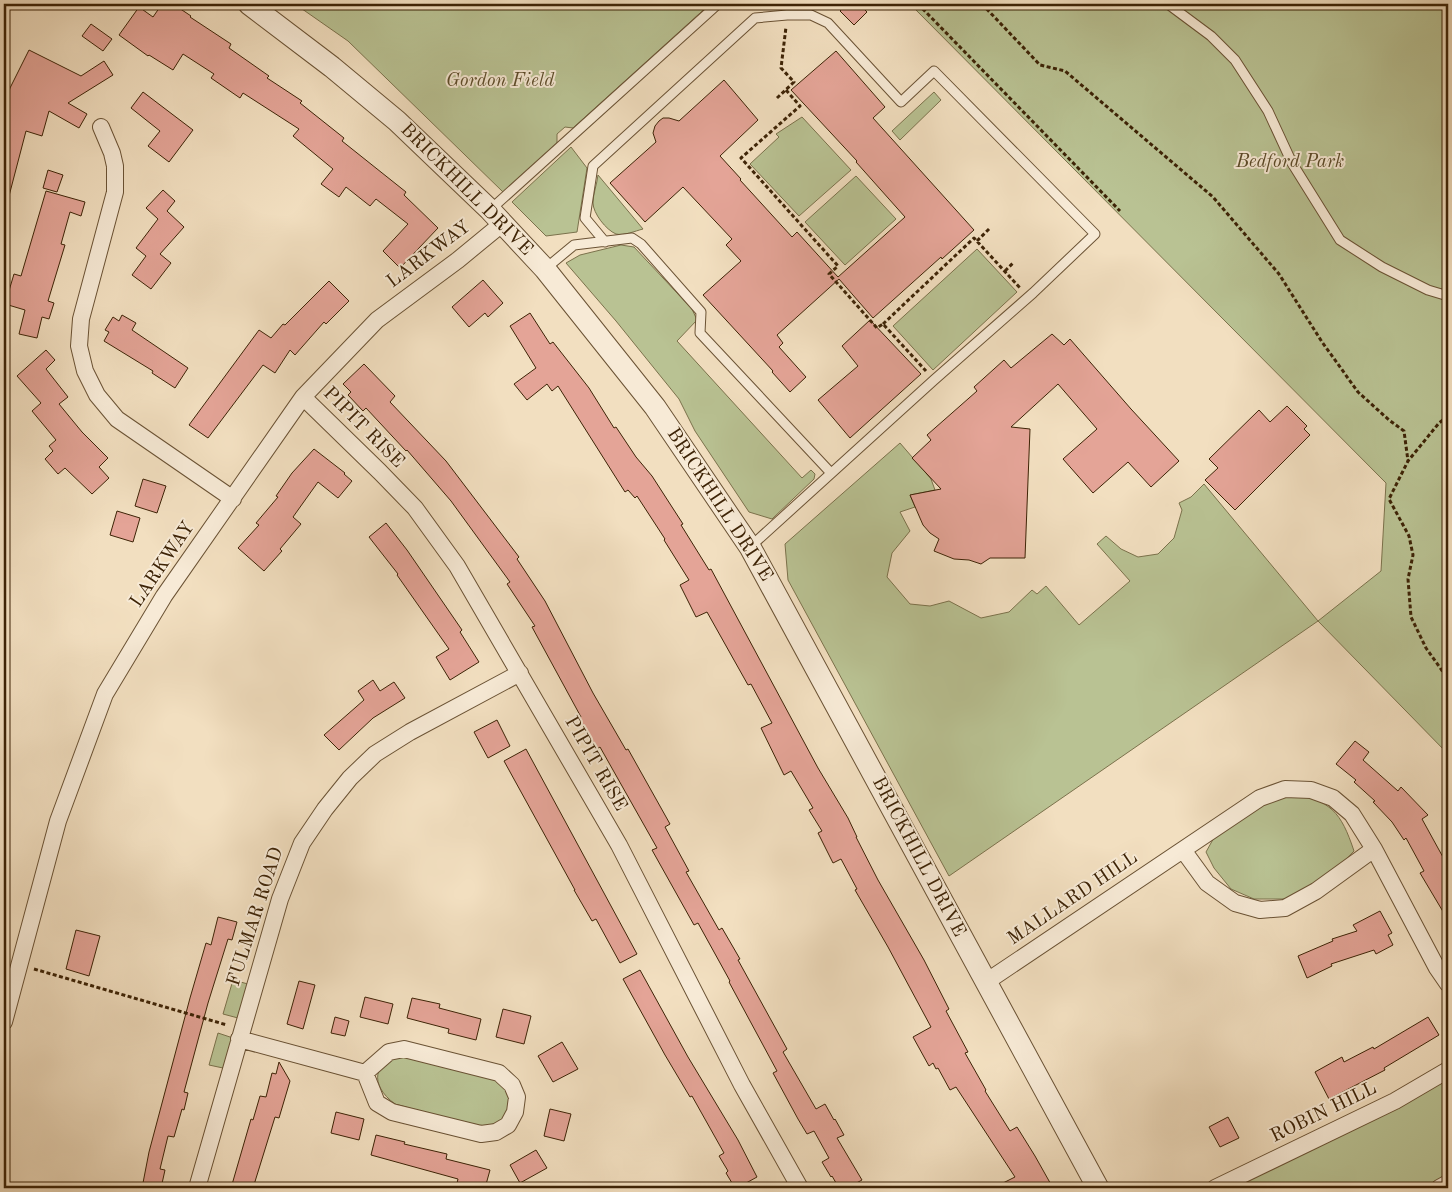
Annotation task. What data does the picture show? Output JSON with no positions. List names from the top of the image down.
{
  "streets": {
    "street": [
      "BRICKHILL DRIVE",
      "LARKWAY",
      "PIPIT RISE",
      "MALLARD HILL",
      "FULMAR ROAD",
      "ROBIN HILL"
    ]
  },
  "crossings": [
    ["BRICKHILL DRIVE", "LARKWAY"],
    ["BRICKHILL DRIVE", "MALLARD HILL"],
    ["LARKWAY", "PIPIT RISE"],
    ["PIPIT RISE", "FULMAR ROAD"]
  ],
  "parks": ["Gordon Field", "Bedford Park"]
}
